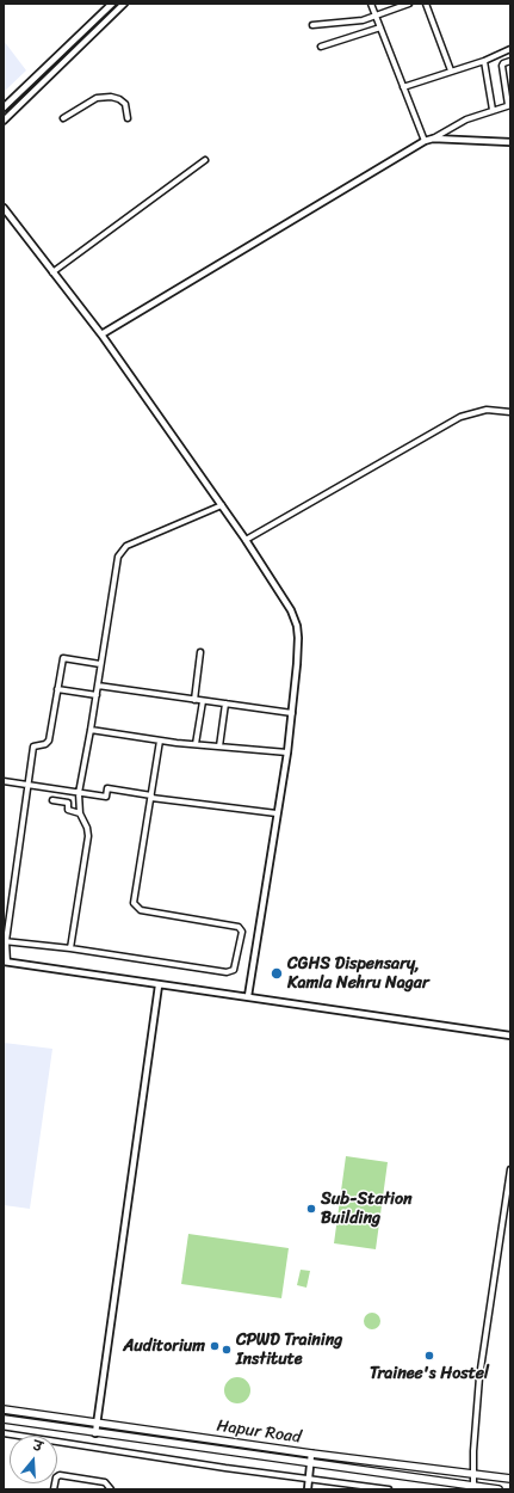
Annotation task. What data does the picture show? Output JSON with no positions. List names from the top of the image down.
{
  "streets": {
    "main road": ["Hapur Road"]
  },
  "places": [
    "CGHS Dispensary, Kamla Nehru Nagar",
    "Sub-Station Building",
    "Auditorium",
    "CPWD Training Institute",
    "Trainee's Hostel"
  ],
  "north": "top"
}
